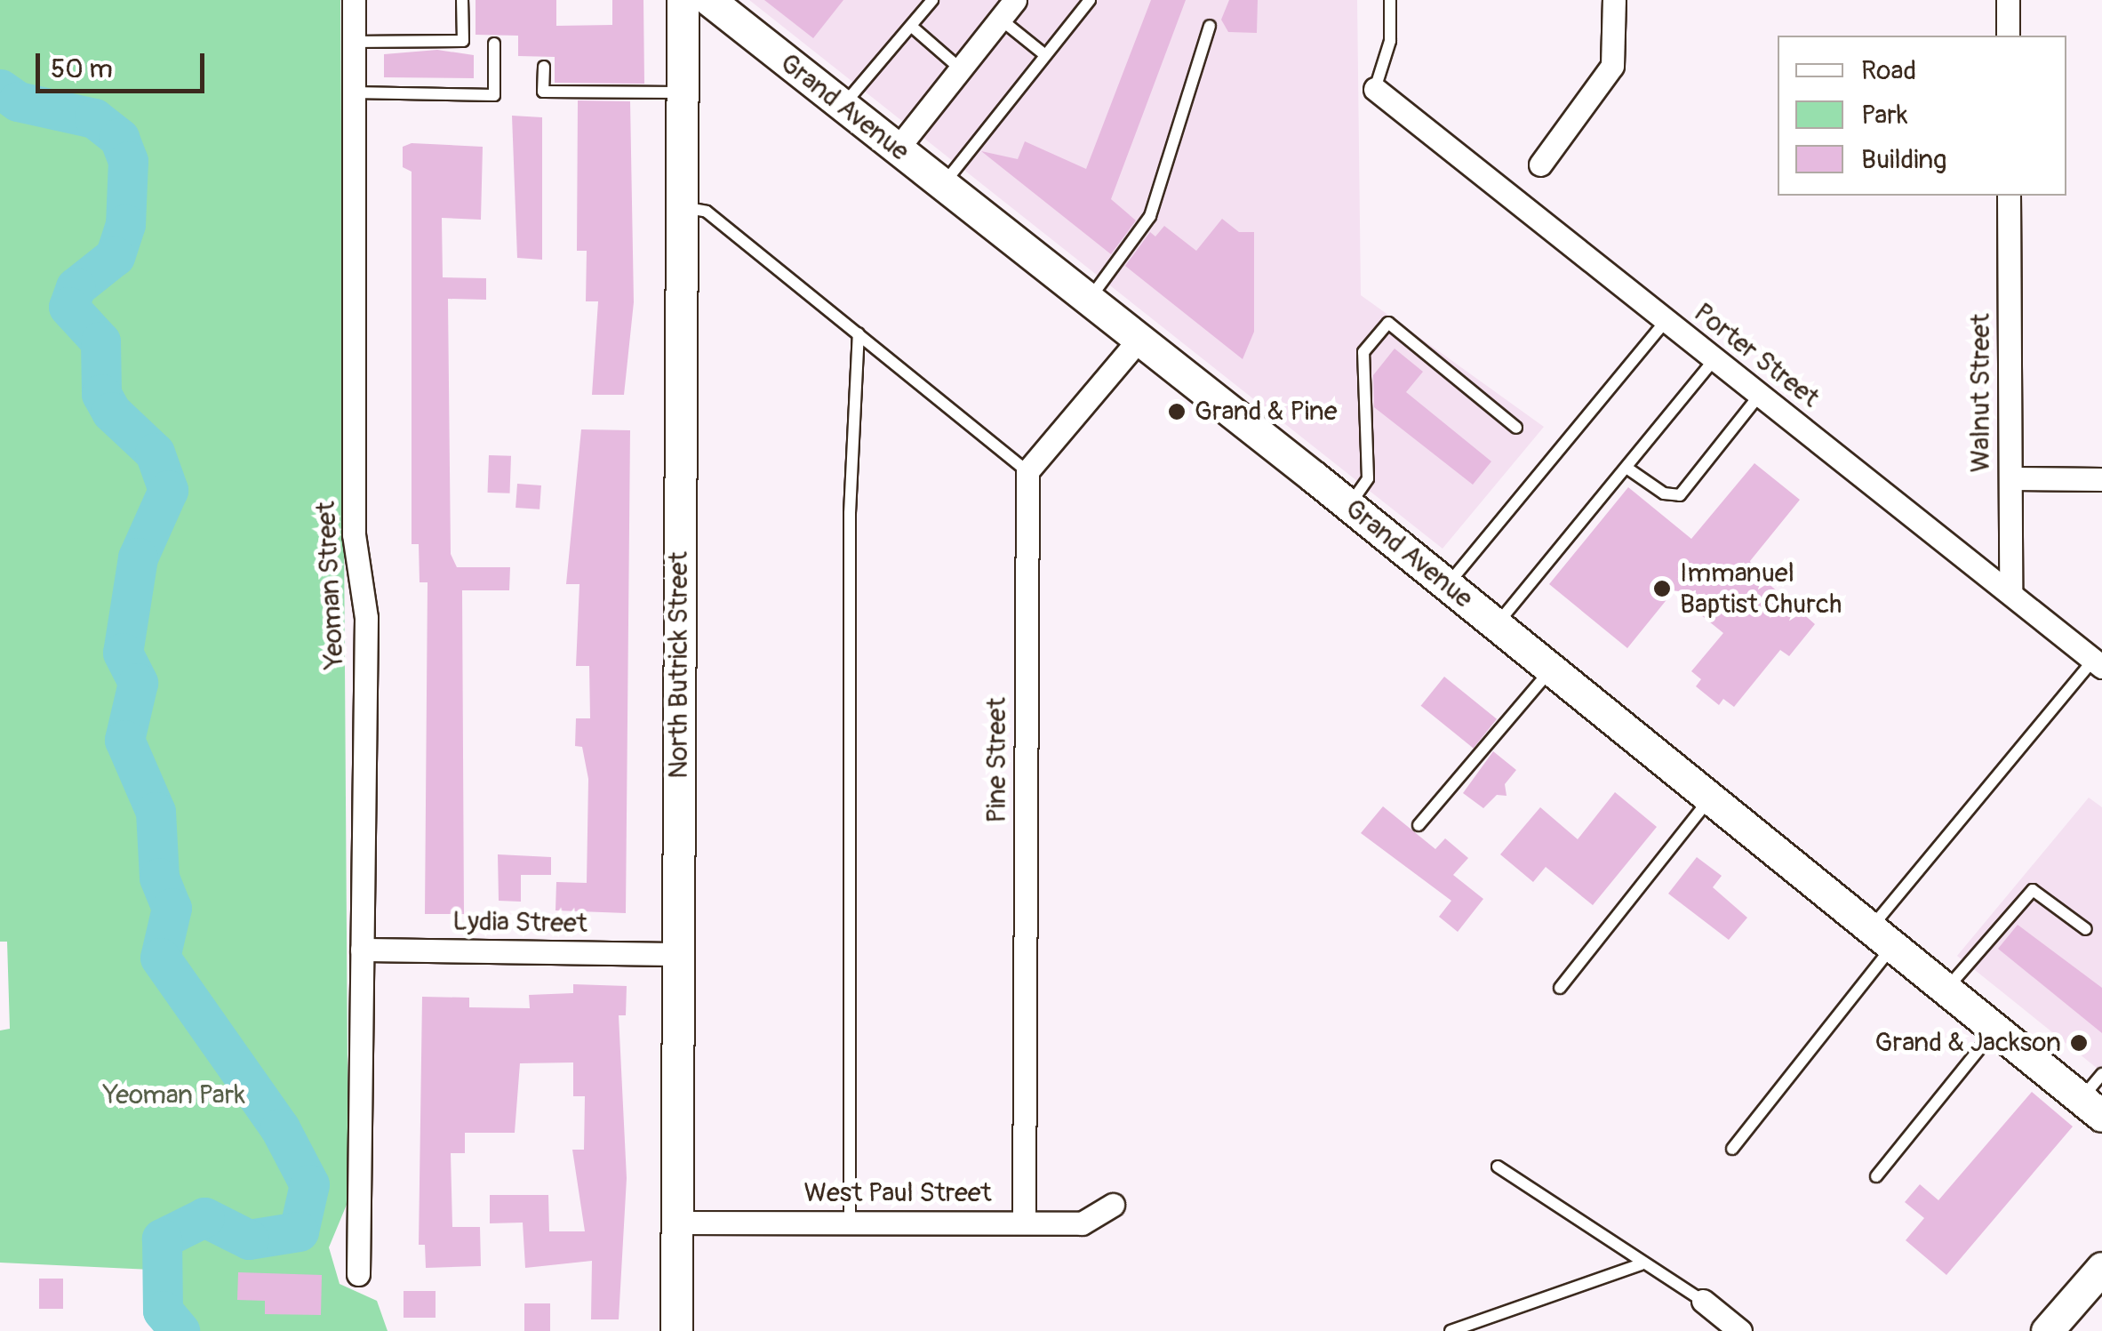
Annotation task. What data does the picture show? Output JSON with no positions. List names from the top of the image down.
{
  "streets": {
    "main road": ["Grand Avenue", "North Butrick Street"],
    "street": [
      "Porter Street",
      "Walnut Street",
      "Yeoman Street",
      "Pine Street",
      "Lydia Street",
      "West Paul Street"
    ]
  },
  "crossings": [
    ["Porter Street", "Walnut Street"],
    ["Yeoman Street", "Lydia Street"],
    ["North Butrick Street", "Lydia Street"],
    ["North Butrick Street", "West Paul Street"],
    ["Pine Street", "West Paul Street"]
  ],
  "parks": ["Yeoman Park"],
  "places": ["Grand & Pine", "Immanuel Baptist Church", "Grand & Jackson"],
  "legend": ["Road", "Park", "Building"],
  "scale_bar": "50 m"
}
